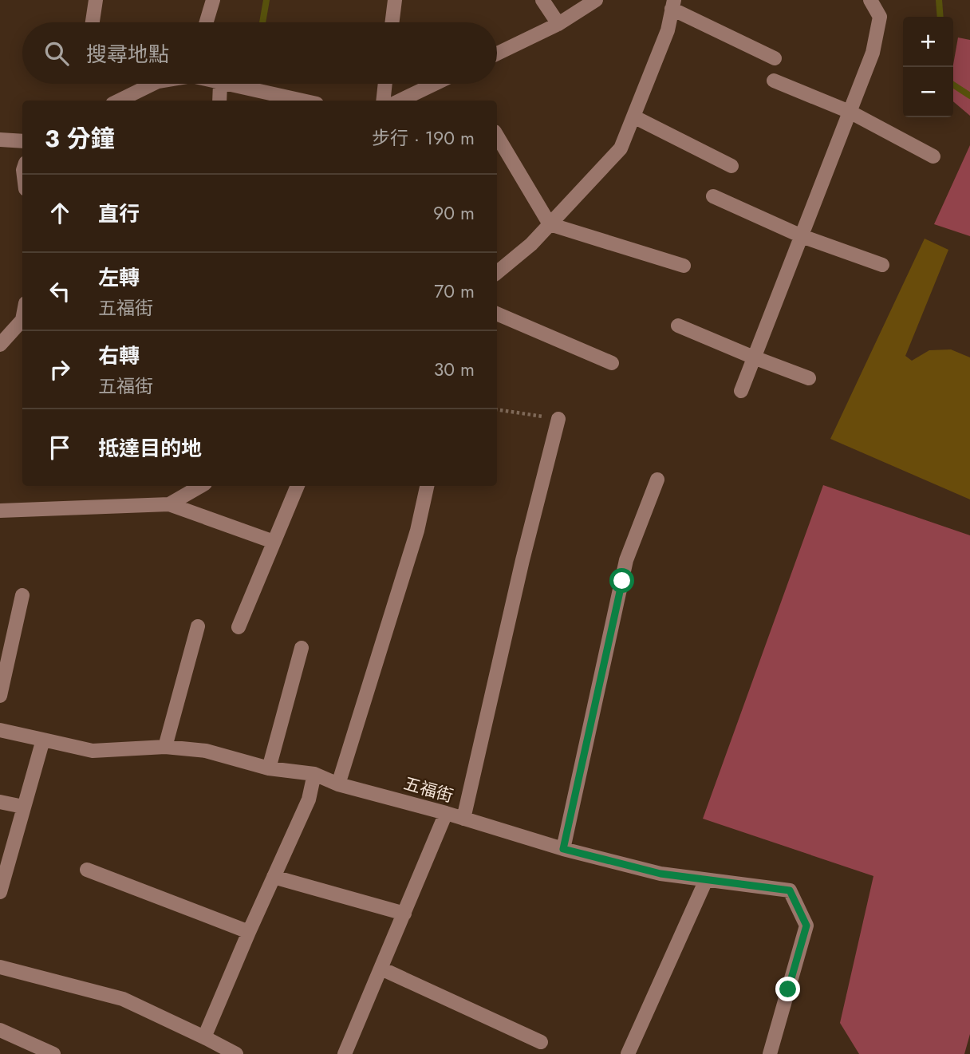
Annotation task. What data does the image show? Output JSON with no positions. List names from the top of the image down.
{
  "streets": {
    "street": ["五福街"]
  },
  "page": {
    "map_buttons": ["+", "−"],
    "search": "搜尋地點",
    "heading": ["3 分鐘", "步行 · 190 m"],
    "list": [
      ["直行", "90 m"],
      ["左轉", "五福街", "70 m"],
      ["右轉", "五福街", "30 m"],
      "抵達目的地"
    ]
  }
}
